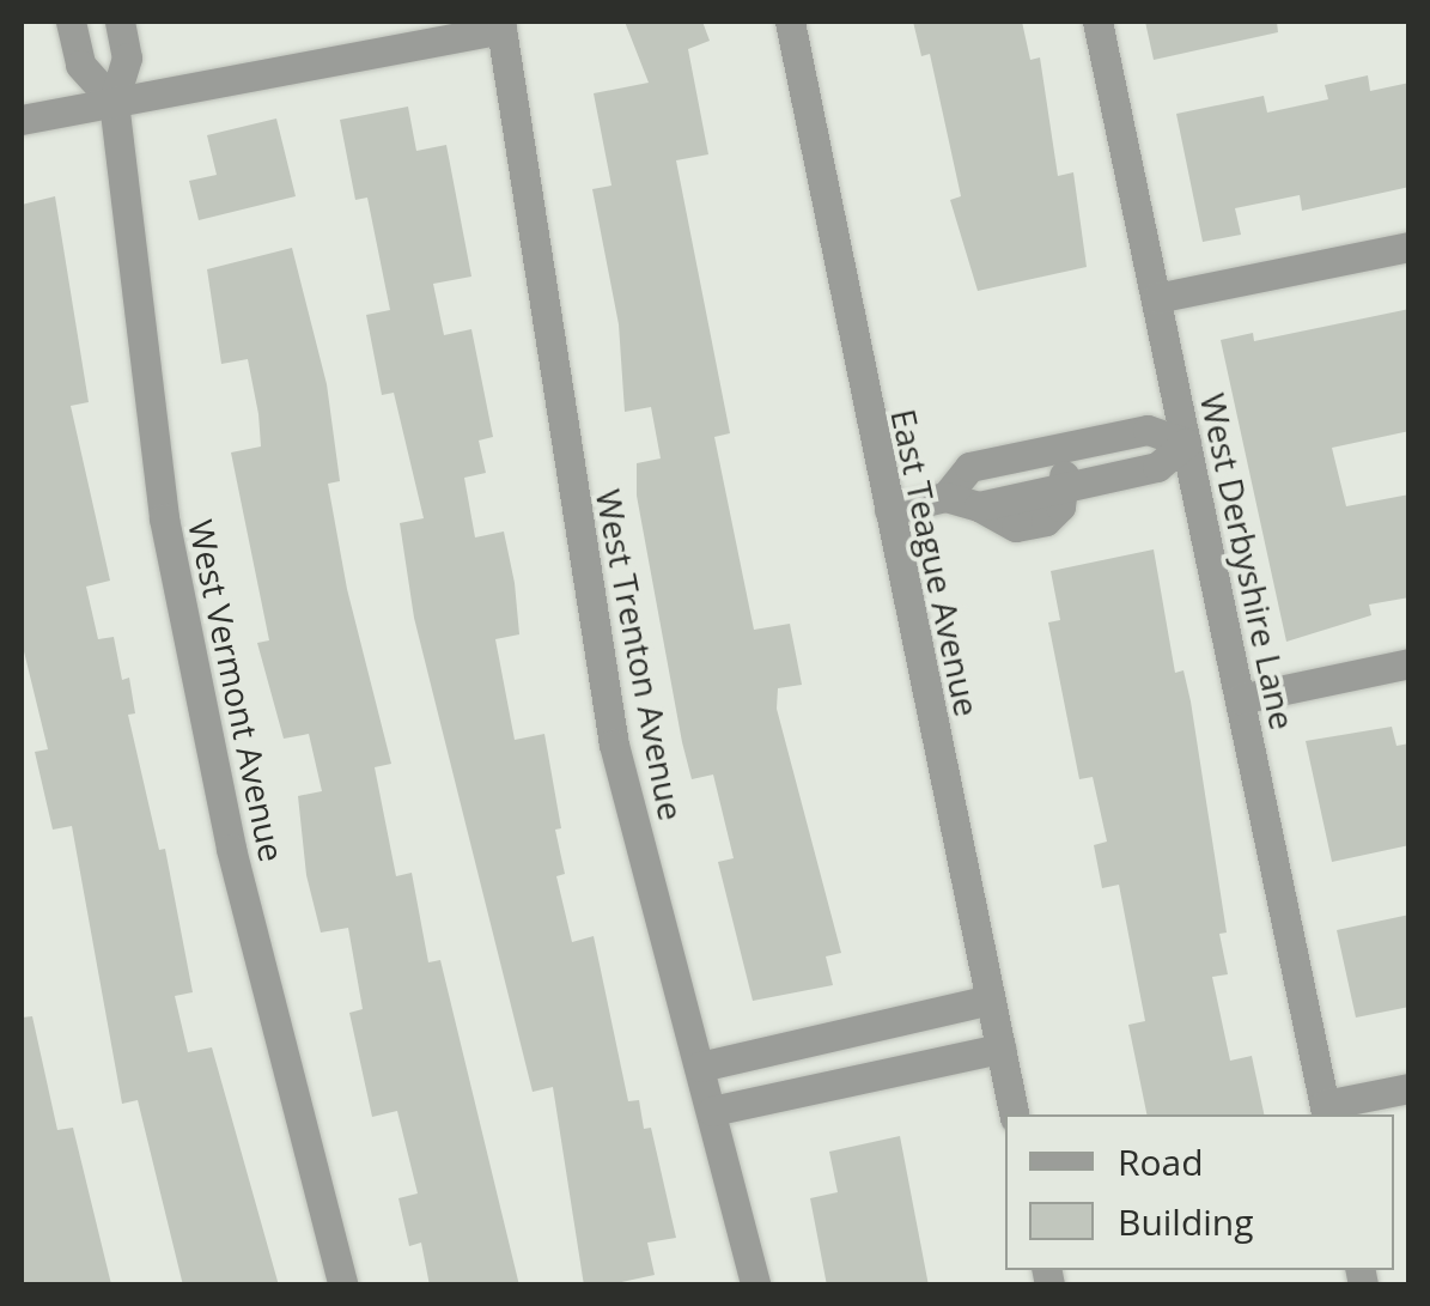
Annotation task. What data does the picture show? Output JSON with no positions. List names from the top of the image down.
{
  "streets": {
    "street": [
      "West Derbyshire Lane",
      "East Teague Avenue",
      "West Trenton Avenue",
      "West Vermont Avenue"
    ]
  },
  "crossings": [
    ["West Trenton Avenue", "West Vermont Avenue"]
  ],
  "legend": ["Road", "Building"]
}
